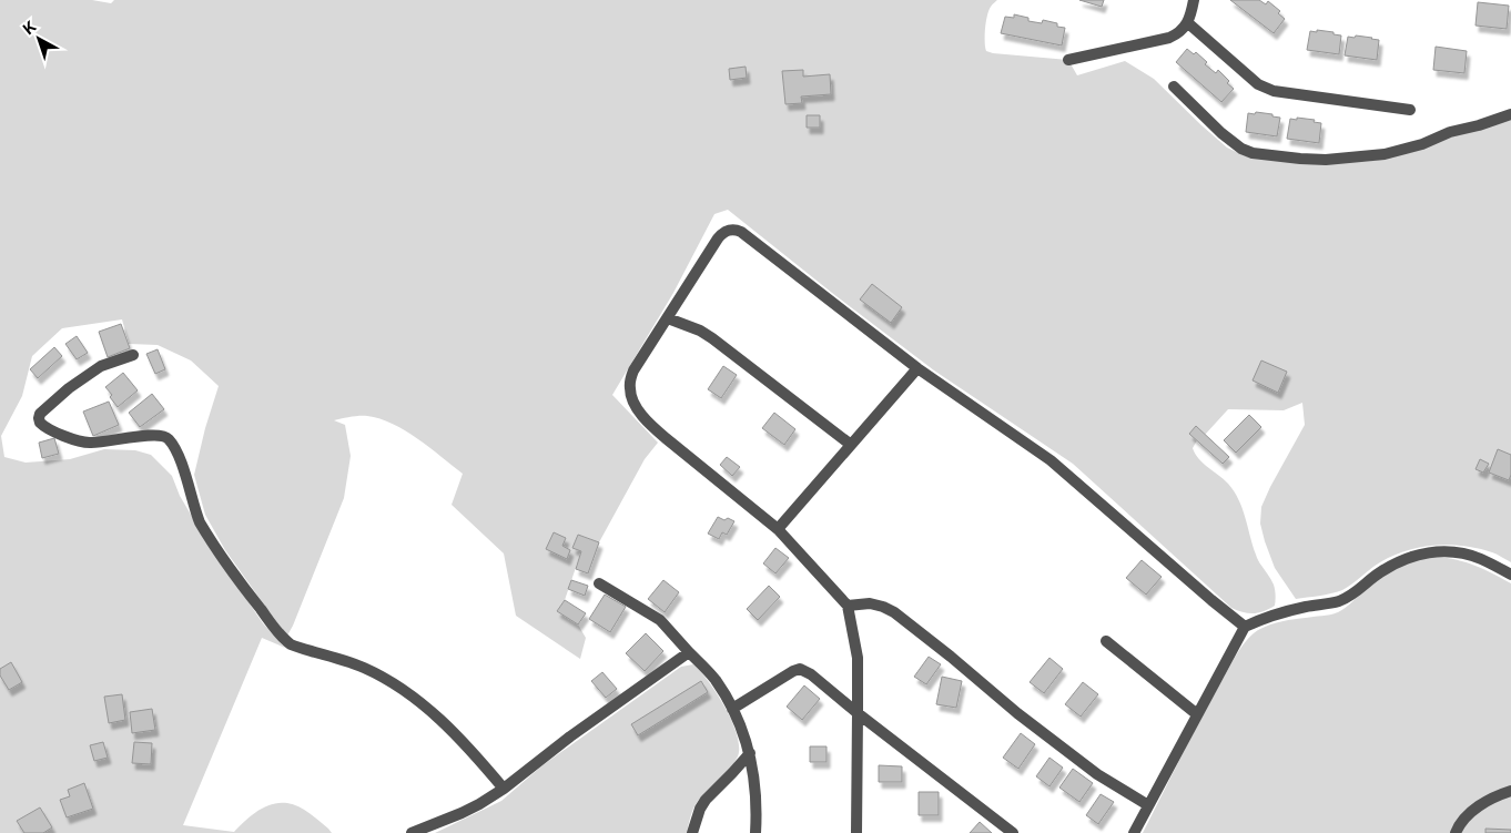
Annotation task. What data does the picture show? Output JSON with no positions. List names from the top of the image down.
{
  "north": "top left"
}
